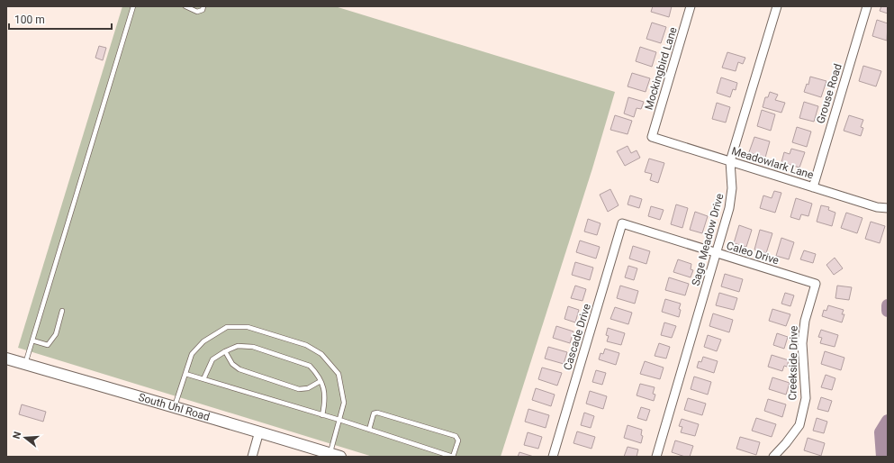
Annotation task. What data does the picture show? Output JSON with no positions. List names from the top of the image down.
{
  "streets": {
    "main road": ["South Uhl Road"],
    "street": [
      "Mockingbird Lane",
      "Grouse Road",
      "Meadowlark Lane",
      "Sage Meadow Drive",
      "Caleo Drive",
      "Cascade Drive",
      "Creekside Drive"
    ]
  },
  "crossings": [
    ["Mockingbird Lane", "Meadowlark Lane"],
    ["Grouse Road", "Meadowlark Lane"],
    ["Meadowlark Lane", "Sage Meadow Drive"],
    ["Sage Meadow Drive", "Caleo Drive"],
    ["Caleo Drive", "Cascade Drive"],
    ["Caleo Drive", "Creekside Drive"]
  ],
  "scale_bar": "100 m",
  "north": "left"
}
